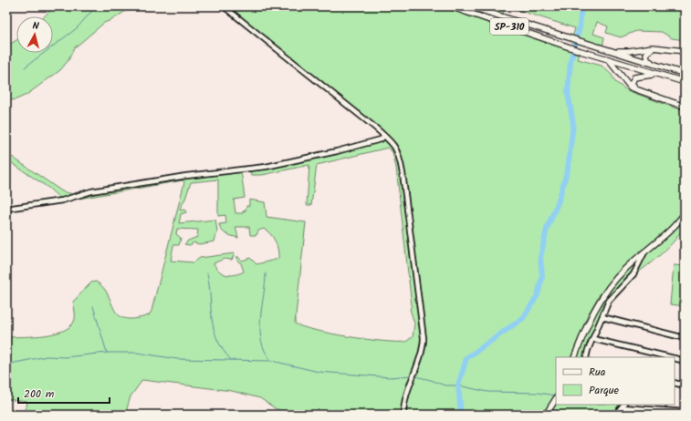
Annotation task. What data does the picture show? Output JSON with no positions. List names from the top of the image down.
{
  "streets": {
    "main road": ["SP-310"]
  },
  "legend": ["Rua", "Parque"],
  "scale_bar": "200 m",
  "north": "top"
}
